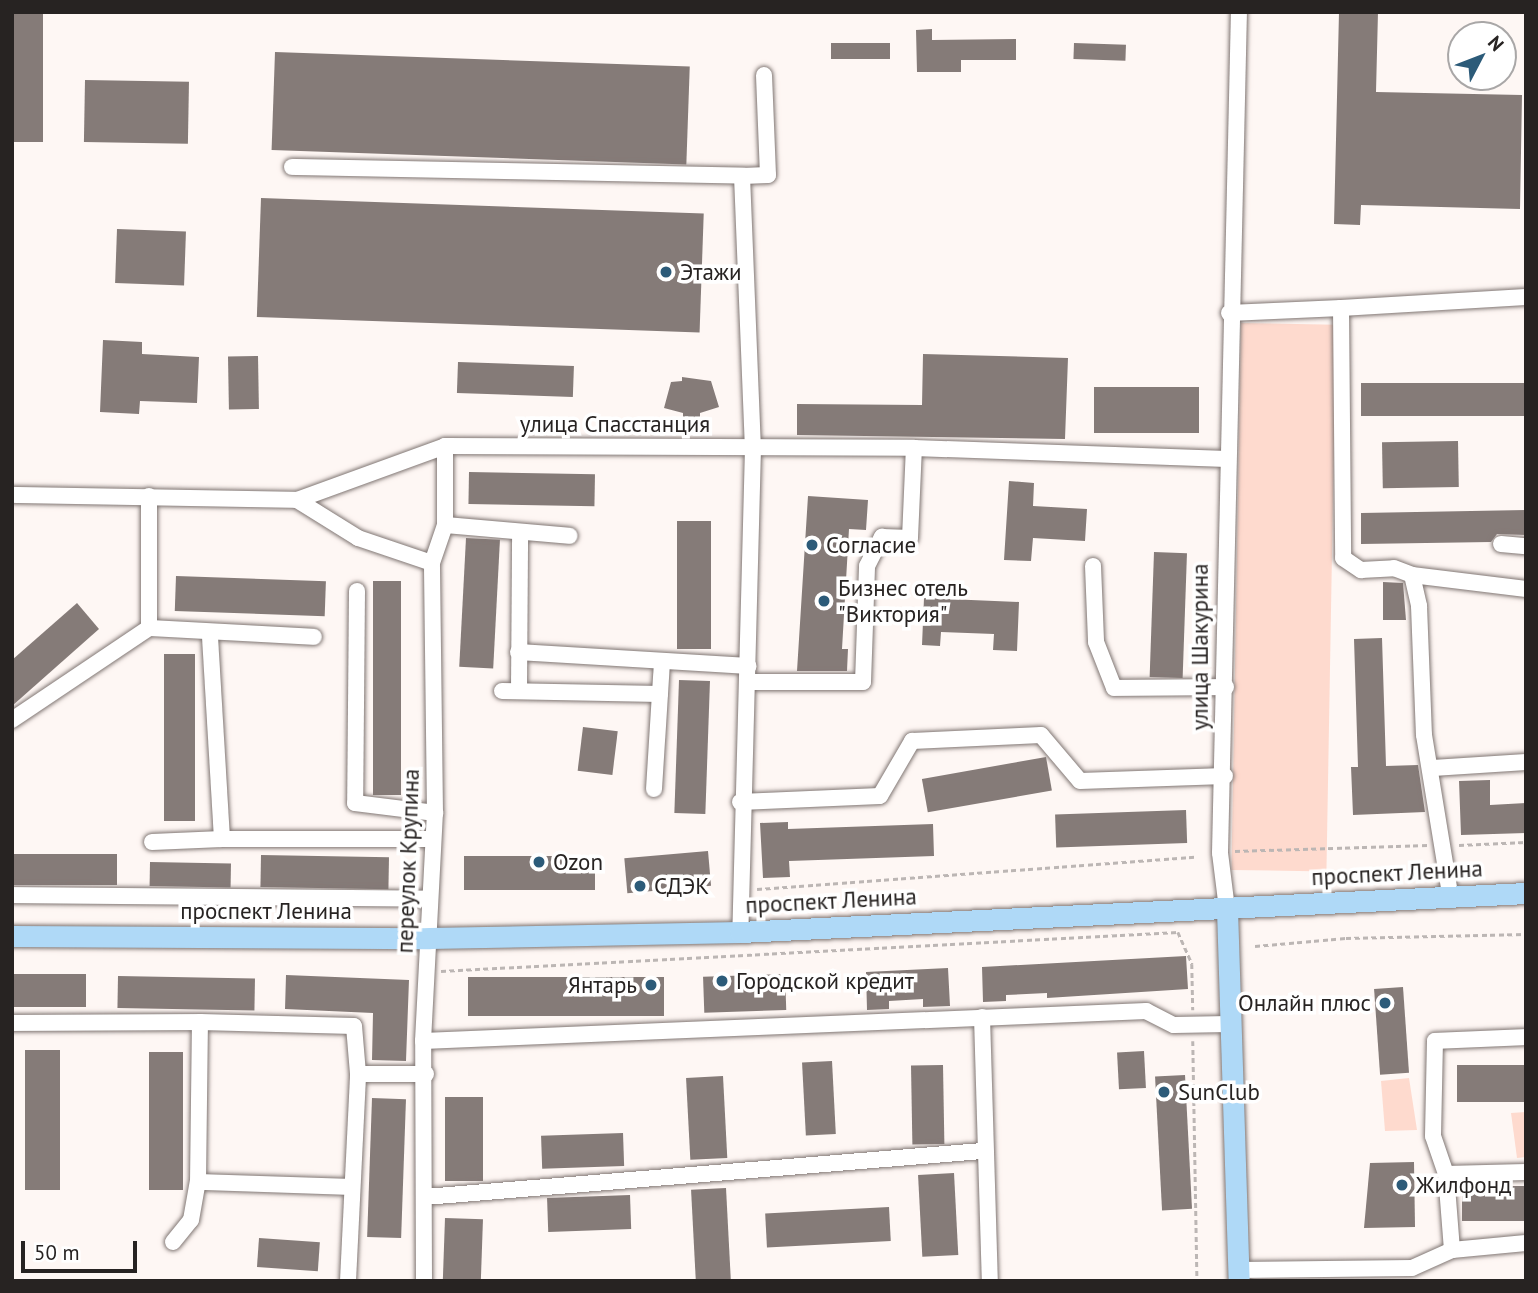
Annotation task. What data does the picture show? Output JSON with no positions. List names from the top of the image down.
{
  "streets": {
    "main road": ["улица Шакурина", "проспект Ленина"],
    "street": ["улица Спасстанция", "переулок Крупина"]
  },
  "crossings": [
    ["улица Спасстанция", "улица Шакурина"],
    ["улица Спасстанция", "переулок Крупина"],
    ["улица Шакурина", "проспект Ленина"],
    ["переулок Крупина", "проспект Ленина"]
  ],
  "places": [
    "Этажи",
    "Согласие",
    "Бизнес отель \"Виктория\"",
    "Ozon",
    "СДЭК",
    "Городской кредит",
    "Янтарь",
    "Онлайн плюс",
    "SunClub",
    "Жилфонд"
  ],
  "scale_bar": "50 m",
  "north": "top right"
}
